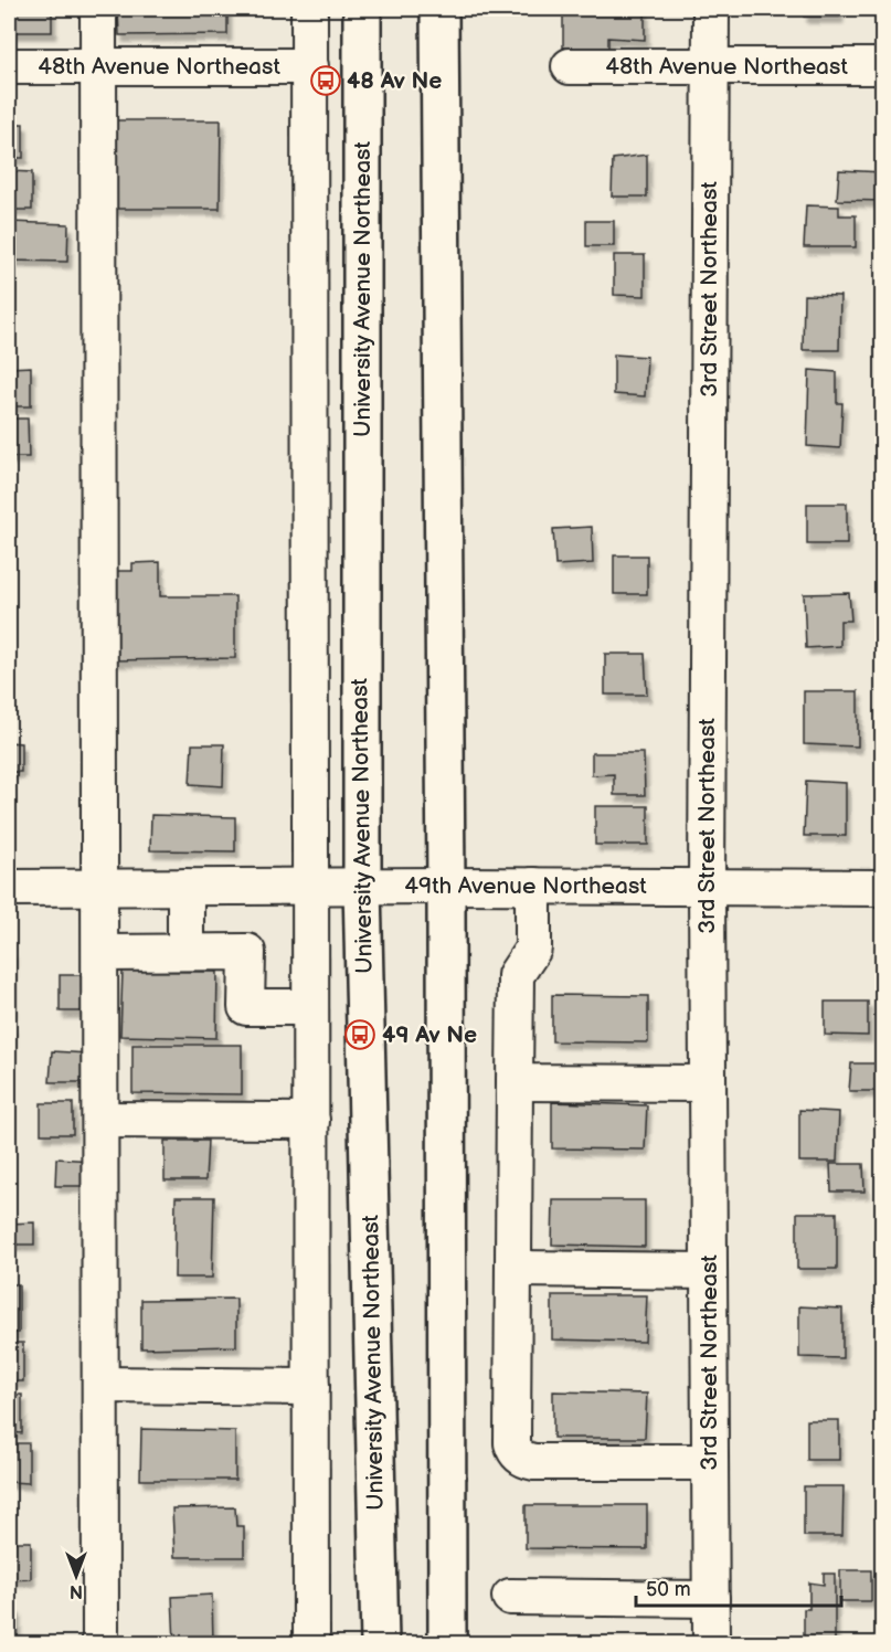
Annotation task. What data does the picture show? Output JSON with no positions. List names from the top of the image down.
{
  "streets": {
    "main road": ["University Avenue Northeast"],
    "street": ["48th Avenue Northeast", "3rd Street Northeast", "49th Avenue Northeast"]
  },
  "crossings": [
    ["48th Avenue Northeast", "3rd Street Northeast"],
    ["University Avenue Northeast", "49th Avenue Northeast"],
    ["3rd Street Northeast", "49th Avenue Northeast"]
  ],
  "places": {
    "bus stop": ["48 Av Ne", "49 Av Ne"]
  },
  "scale_bar": "50 m",
  "north": "bottom"
}
